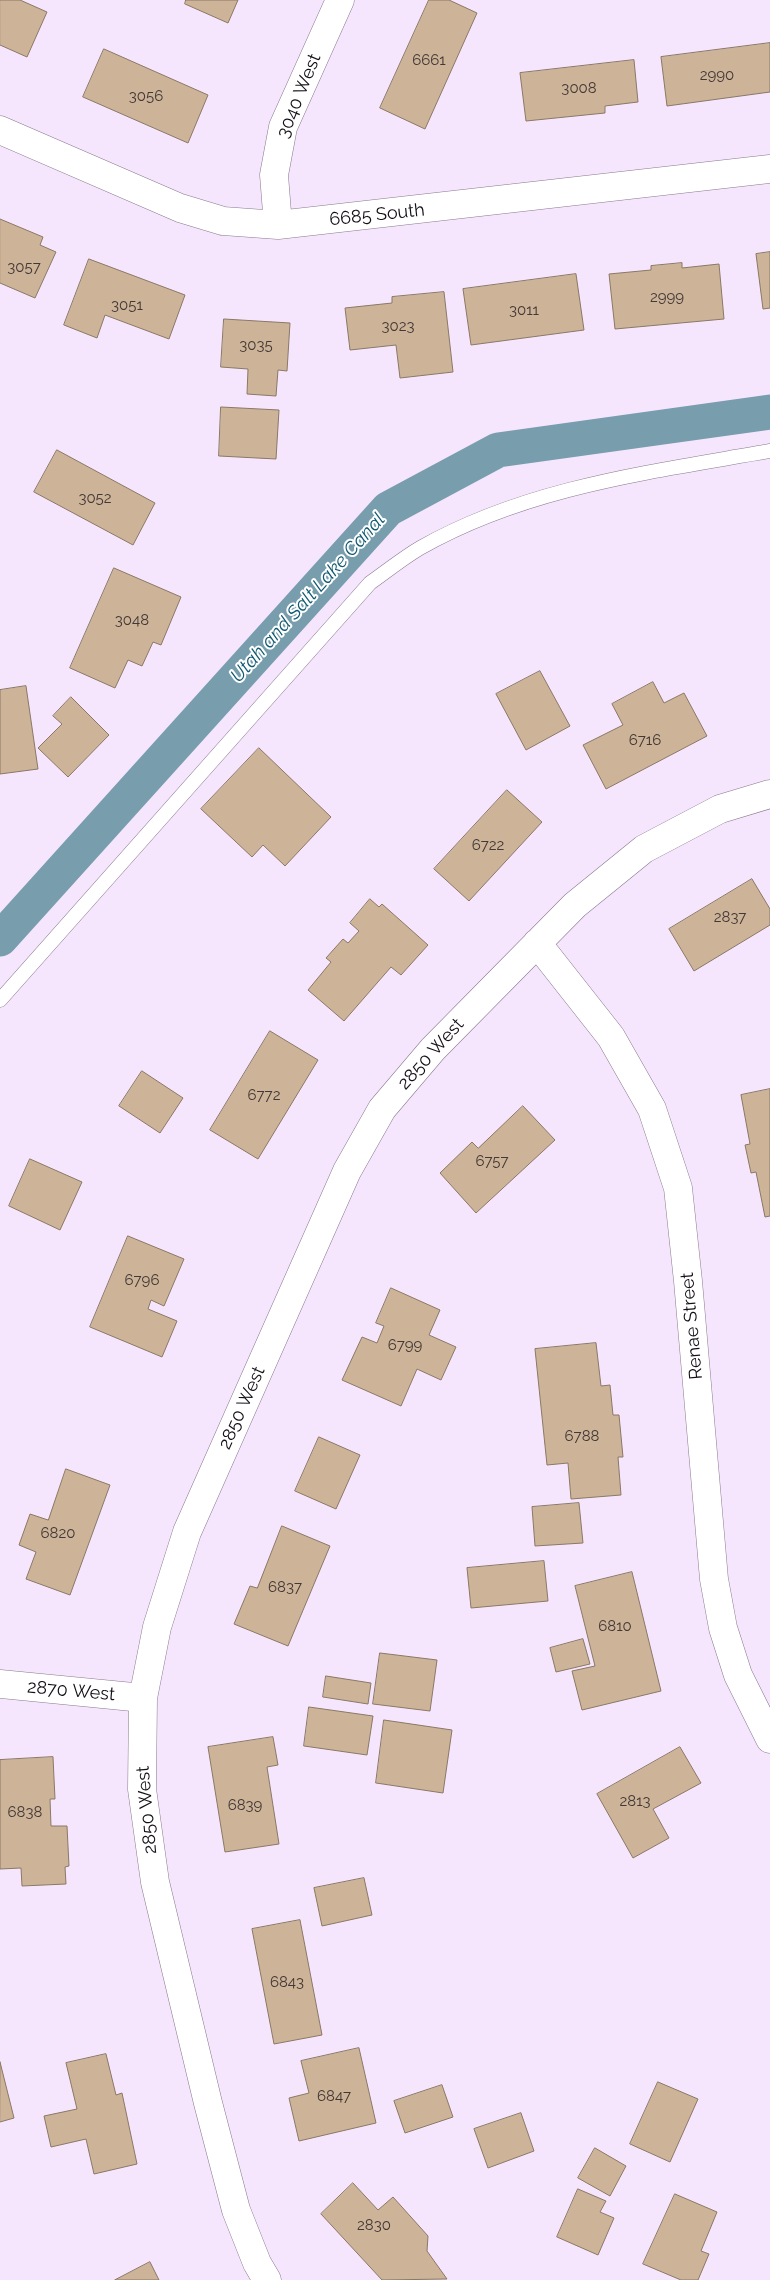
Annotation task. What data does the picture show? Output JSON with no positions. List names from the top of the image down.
{
  "streets": {
    "street": [
      "3040 West",
      "6685 South",
      "2850 West",
      "Renae Street",
      "2870 West"
    ]
  },
  "crossings": [
    ["3040 West", "6685 South"],
    ["2850 West", "Renae Street"],
    ["2850 West", "2870 West"]
  ],
  "water": ["Utah and Salt Lake Canal"],
  "house_numbers": [
    "6661",
    "2990",
    "3008",
    "3056",
    "3057",
    "2999",
    "3051",
    "3011",
    "3023",
    "3035",
    "3052",
    "3048",
    "6716",
    "6722",
    "2837",
    "6772",
    "6757",
    "6796",
    "6799",
    "6788",
    "6820",
    "6837",
    "6810",
    "2813",
    "6839",
    "6838",
    "6843",
    "6847",
    "2830"
  ]
}
